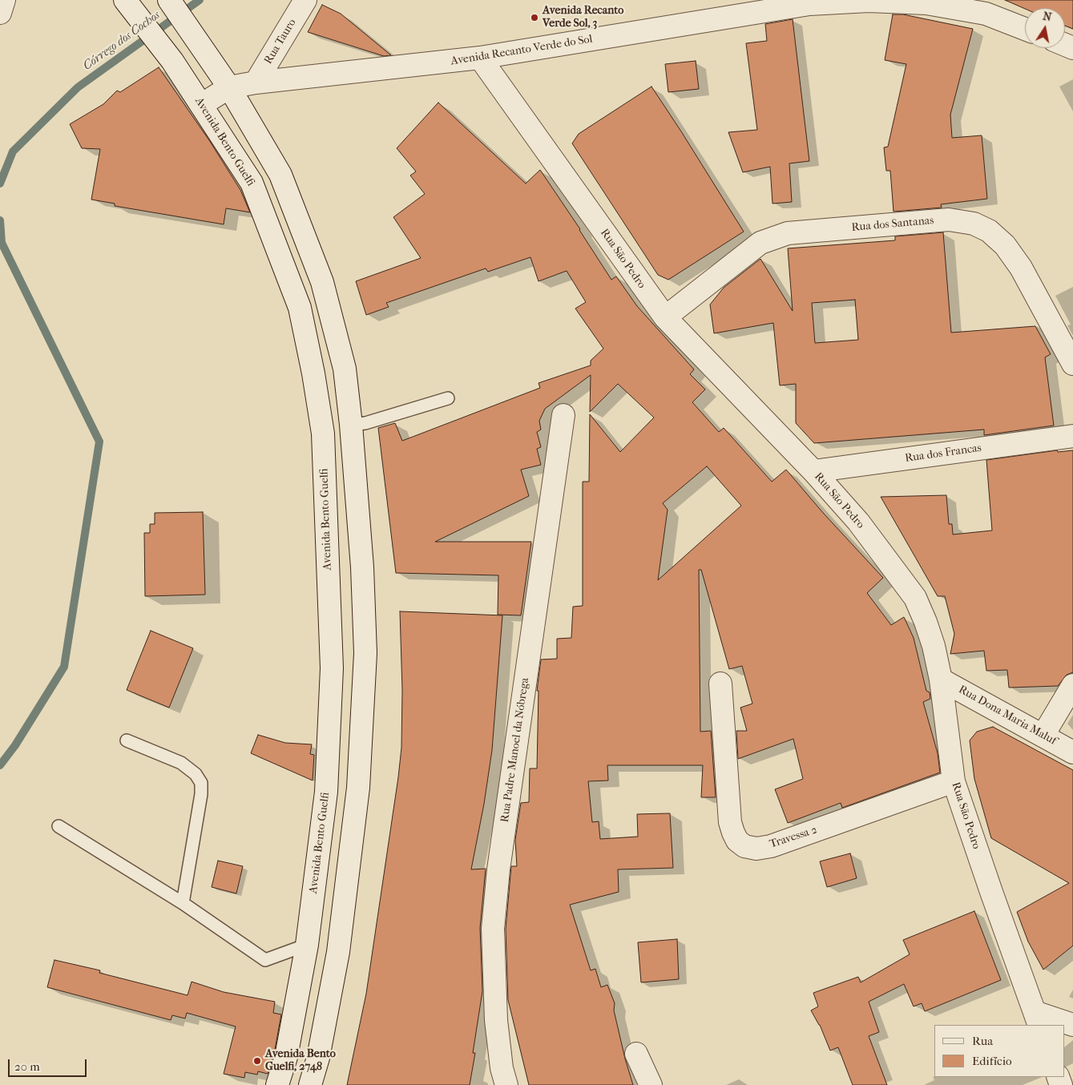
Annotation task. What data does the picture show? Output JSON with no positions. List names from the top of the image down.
{
  "streets": {
    "street": [
      "Rua Tauro",
      "Avenida Recanto Verde do Sol",
      "Avenida Bento Guelfi",
      "Rua dos Santanas",
      "Rua São Pedro",
      "Rua dos Francas",
      "Rua Dona Maria Maluf",
      "Rua Padre Manoel da Nóbrega",
      "Travessa 2"
    ]
  },
  "crossings": [
    ["Rua Tauro", "Avenida Recanto Verde do Sol"],
    ["Avenida Recanto Verde do Sol", "Avenida Bento Guelfi"],
    ["Avenida Recanto Verde do Sol", "Rua São Pedro"],
    ["Rua dos Santanas", "Rua São Pedro"],
    ["Rua São Pedro", "Rua dos Francas"],
    ["Rua São Pedro", "Rua Dona Maria Maluf"],
    ["Rua São Pedro", "Travessa 2"]
  ],
  "water": ["Córrego dos Cochos"],
  "places": ["Avenida Recanto Verde Sol, 3", "Avenida Bento Guelfi, 2748"],
  "legend": ["Rua", "Edifício"],
  "scale_bar": "20 m",
  "north": "top"
}
